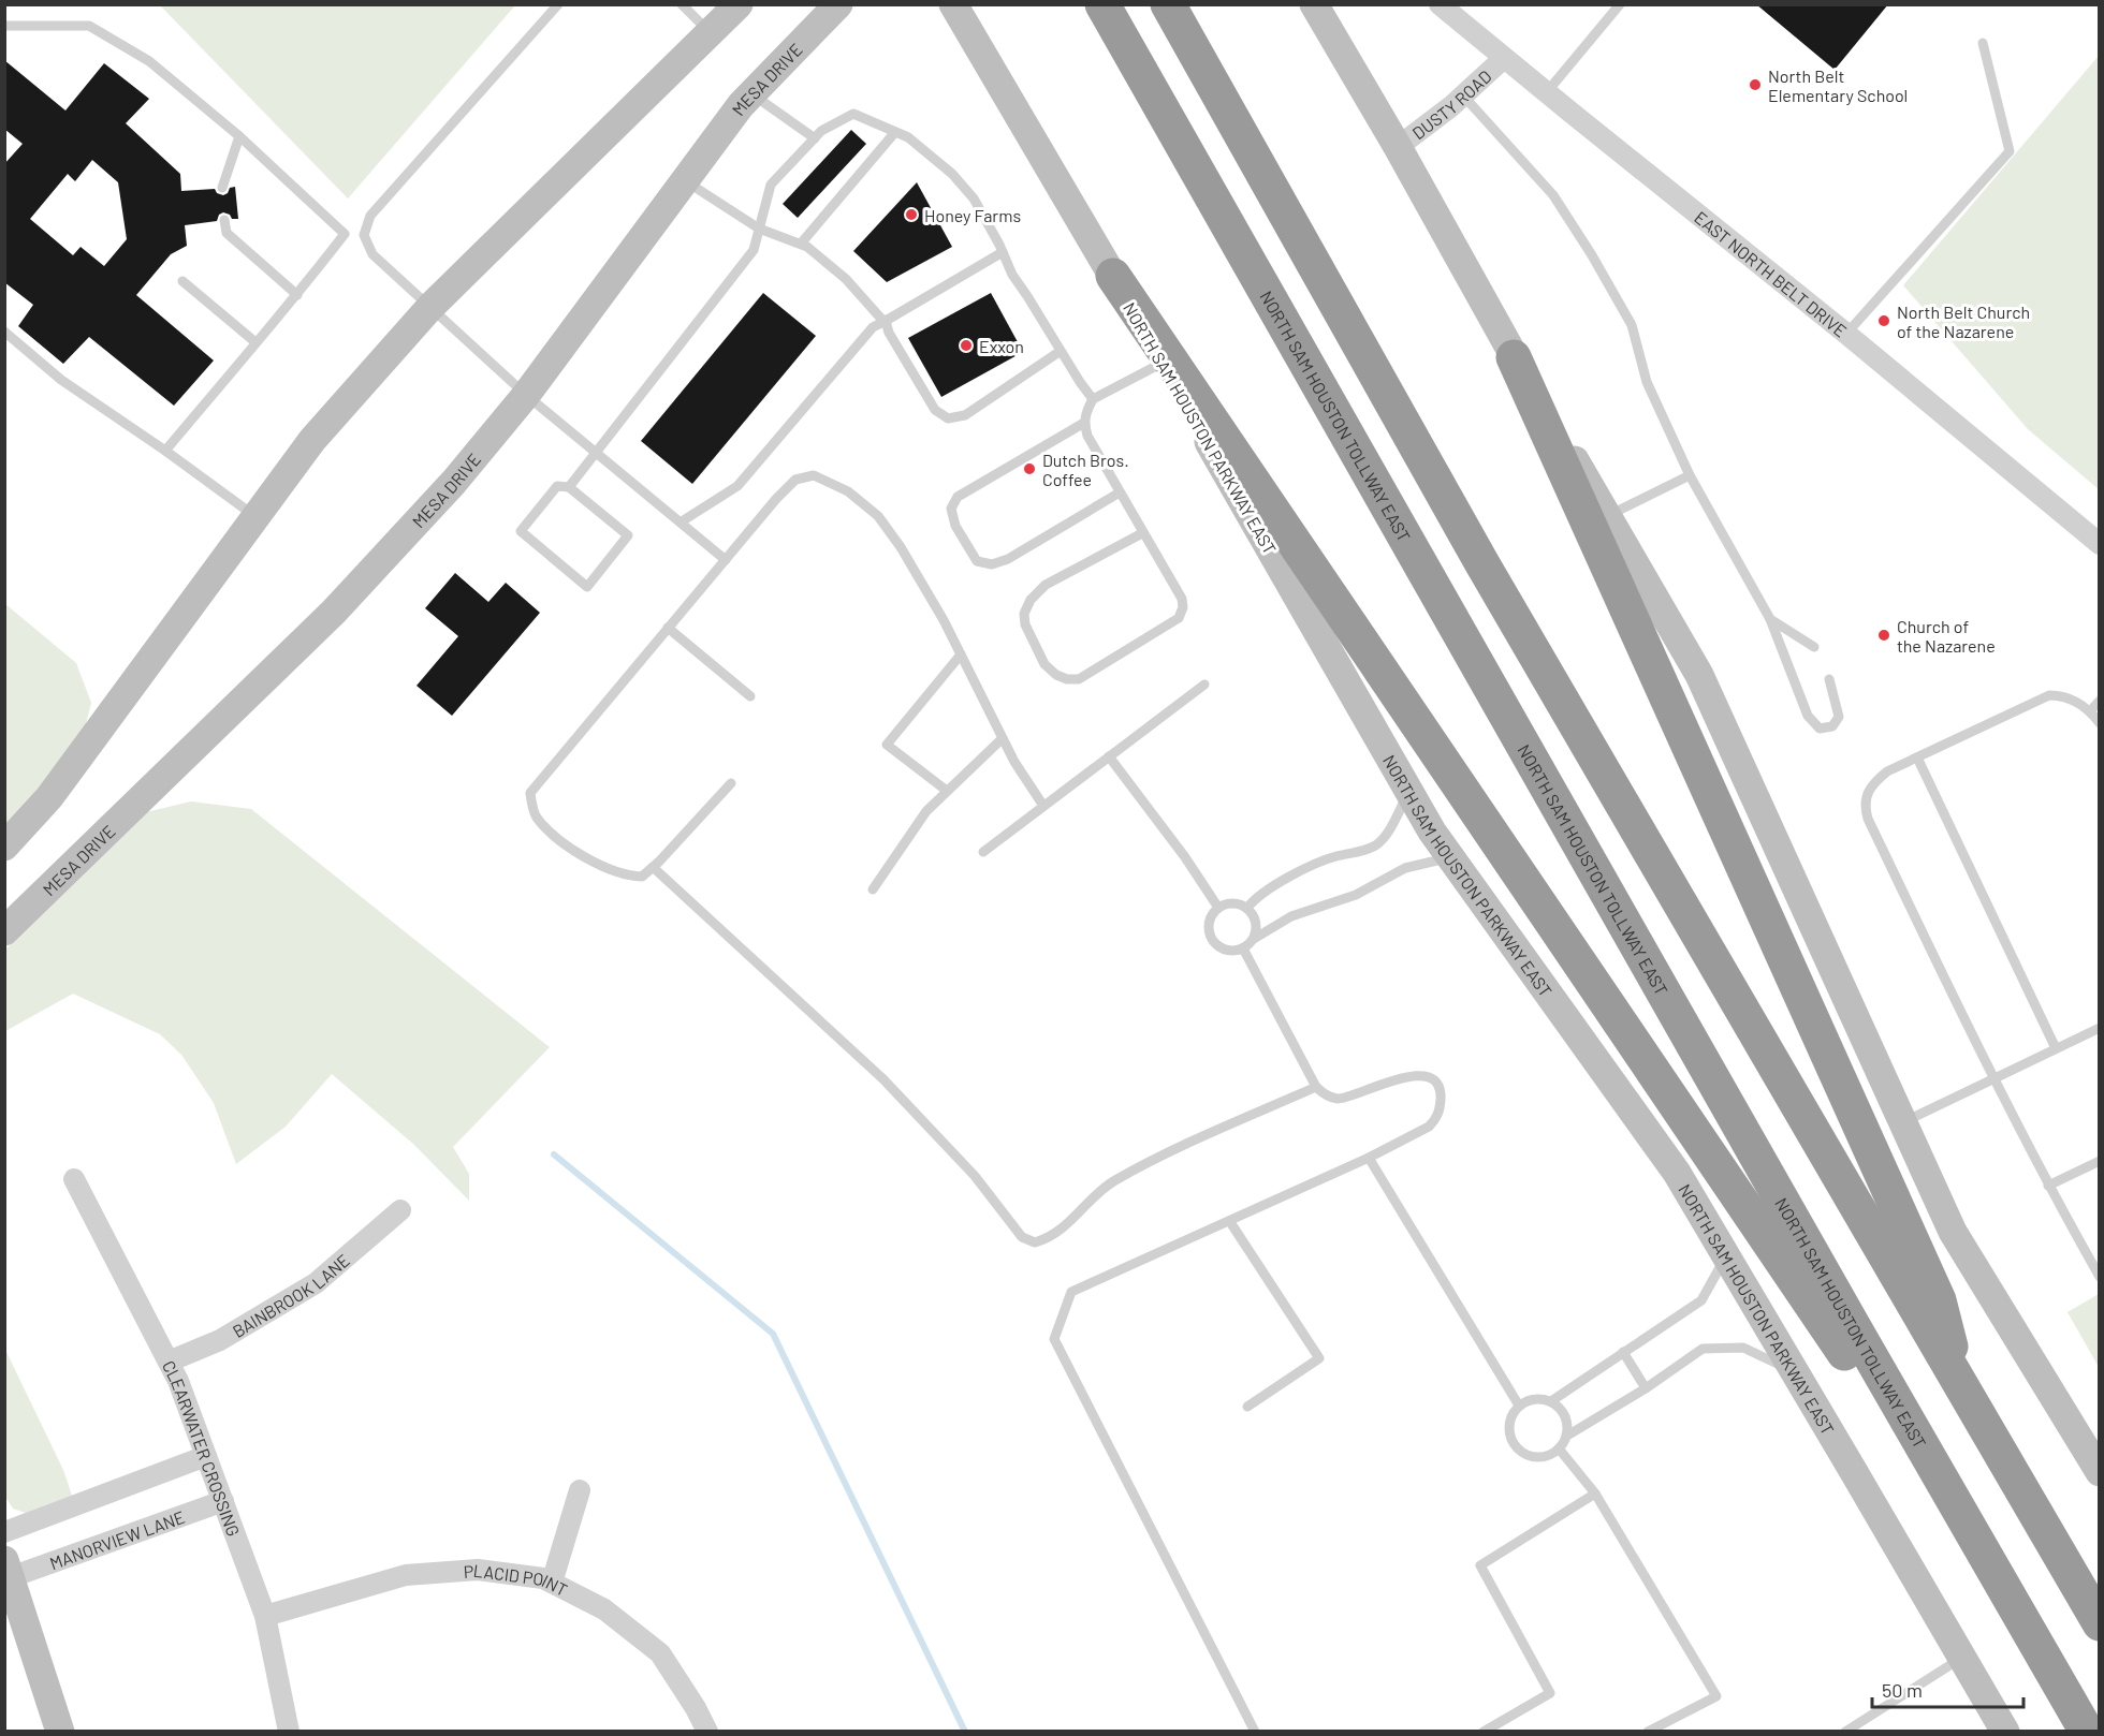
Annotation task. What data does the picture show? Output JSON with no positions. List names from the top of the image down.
{
  "streets": {
    "highway": ["NORTH SAM HOUSTON TOLLWAY EAST"],
    "main road": ["MESA DRIVE", "NORTH SAM HOUSTON PARKWAY EAST"],
    "street": [
      "DUSTY ROAD",
      "EAST NORTH BELT DRIVE",
      "BAINBROOK LANE",
      "CLEARWATER CROSSING",
      "MANORVIEW LANE",
      "PLACID POINT"
    ]
  },
  "crossings": [
    ["DUSTY ROAD", "EAST NORTH BELT DRIVE"],
    ["BAINBROOK LANE", "CLEARWATER CROSSING"],
    ["CLEARWATER CROSSING", "MANORVIEW LANE"],
    ["CLEARWATER CROSSING", "PLACID POINT"]
  ],
  "places": [
    "North Belt Elementary School",
    "Honey Farms",
    "North Belt Church of the Nazarene",
    "Exxon",
    "Dutch Bros. Coffee",
    "Church of the Nazarene"
  ],
  "scale_bar": "50 m"
}
